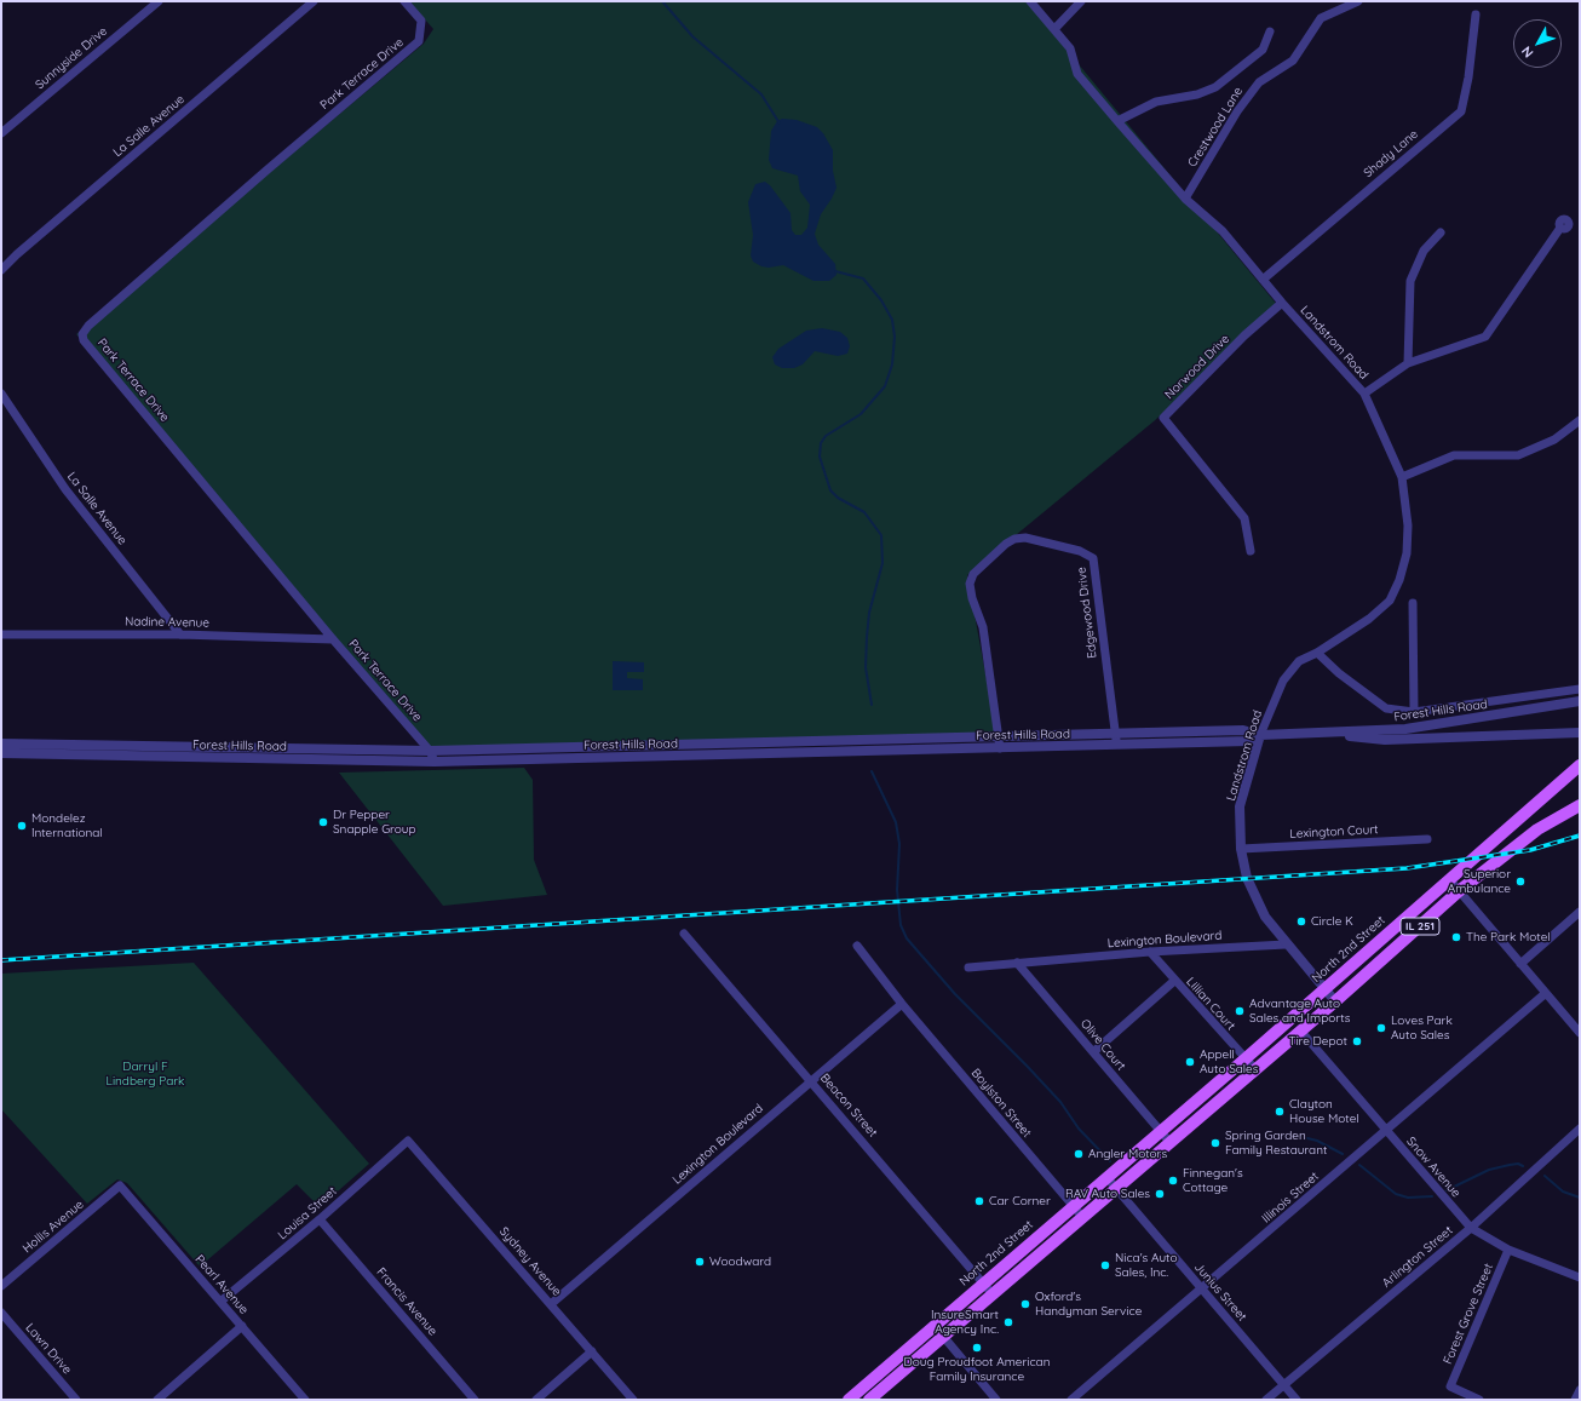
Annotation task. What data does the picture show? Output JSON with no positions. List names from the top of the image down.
{
  "streets": {
    "main road": ["IL 251", "North 2nd Street"],
    "street": [
      "Sunnyside Drive",
      "Park Terrace Drive",
      "La Salle Avenue",
      "Crestwood Lane",
      "Shady Lane",
      "Landstrom Road",
      "Norwood Drive",
      "Edgewood Drive",
      "Nadine Avenue",
      "Forest Hills Road",
      "Lexington Court",
      "Lexington Boulevard",
      "Lillian Court",
      "Olive Court",
      "Boylston Street",
      "Beacon Street",
      "Snow Avenue",
      "Illinois Street",
      "Louisa Street",
      "Hollis Avenue",
      "Arlington Street",
      "Sydney Avenue",
      "Pearl Avenue",
      "Junius Street",
      "Francis Avenue",
      "Forest Grove Street",
      "Lawn Drive"
    ]
  },
  "crossings": [
    ["Park Terrace Drive", "Nadine Avenue"],
    ["Park Terrace Drive", "Forest Hills Road"],
    ["La Salle Avenue", "Nadine Avenue"],
    ["Crestwood Lane", "Landstrom Road"],
    ["Shady Lane", "Landstrom Road"],
    ["Landstrom Road", "Norwood Drive"],
    ["Landstrom Road", "Forest Hills Road"],
    ["Landstrom Road", "Lexington Court"],
    ["Landstrom Road", "Lexington Boulevard"],
    ["Edgewood Drive", "Forest Hills Road"],
    ["IL 251", "Lillian Court"],
    ["IL 251", "Olive Court"],
    ["IL 251", "Boylston Street"],
    ["IL 251", "Beacon Street"],
    ["IL 251", "Snow Avenue"],
    ["IL 251", "Junius Street"],
    ["Lexington Boulevard", "Lillian Court"],
    ["Lexington Boulevard", "Olive Court"],
    ["Lexington Boulevard", "Boylston Street"],
    ["Lexington Boulevard", "Beacon Street"],
    ["Lexington Boulevard", "Sydney Avenue"],
    ["North 2nd Street", "Lillian Court"],
    ["North 2nd Street", "Olive Court"],
    ["North 2nd Street", "Boylston Street"],
    ["North 2nd Street", "Beacon Street"],
    ["North 2nd Street", "Junius Street"],
    ["Snow Avenue", "Illinois Street"],
    ["Snow Avenue", "Arlington Street"],
    ["Snow Avenue", "Forest Grove Street"],
    ["Illinois Street", "Junius Street"],
    ["Louisa Street", "Sydney Avenue"],
    ["Louisa Street", "Pearl Avenue"],
    ["Louisa Street", "Francis Avenue"],
    ["Hollis Avenue", "Pearl Avenue"],
    ["Arlington Street", "Junius Street"]
  ],
  "parks": ["Darryl F Lindberg Park"],
  "places": [
    "Dr Pepper Snapple Group",
    "Mondelez International",
    "Superior Ambulance",
    "Circle K",
    "The Park Motel",
    "Advantage Auto Sales and Imports",
    "Loves Park Auto Sales",
    "Tire Depot",
    "Appell Auto Sales",
    "Clayton House Motel",
    "Spring Garden Family Restaurant",
    "Angler Motors",
    "Finnegan's Cottage",
    "RAV Auto Sales",
    "Car Corner",
    "Woodward",
    "Nica's Auto Sales, Inc.",
    "Oxford's Handyman Service",
    "InsureSmart Agency Inc.",
    "Doug Proudfoot American Family Insurance"
  ],
  "north": "bottom left"
}
